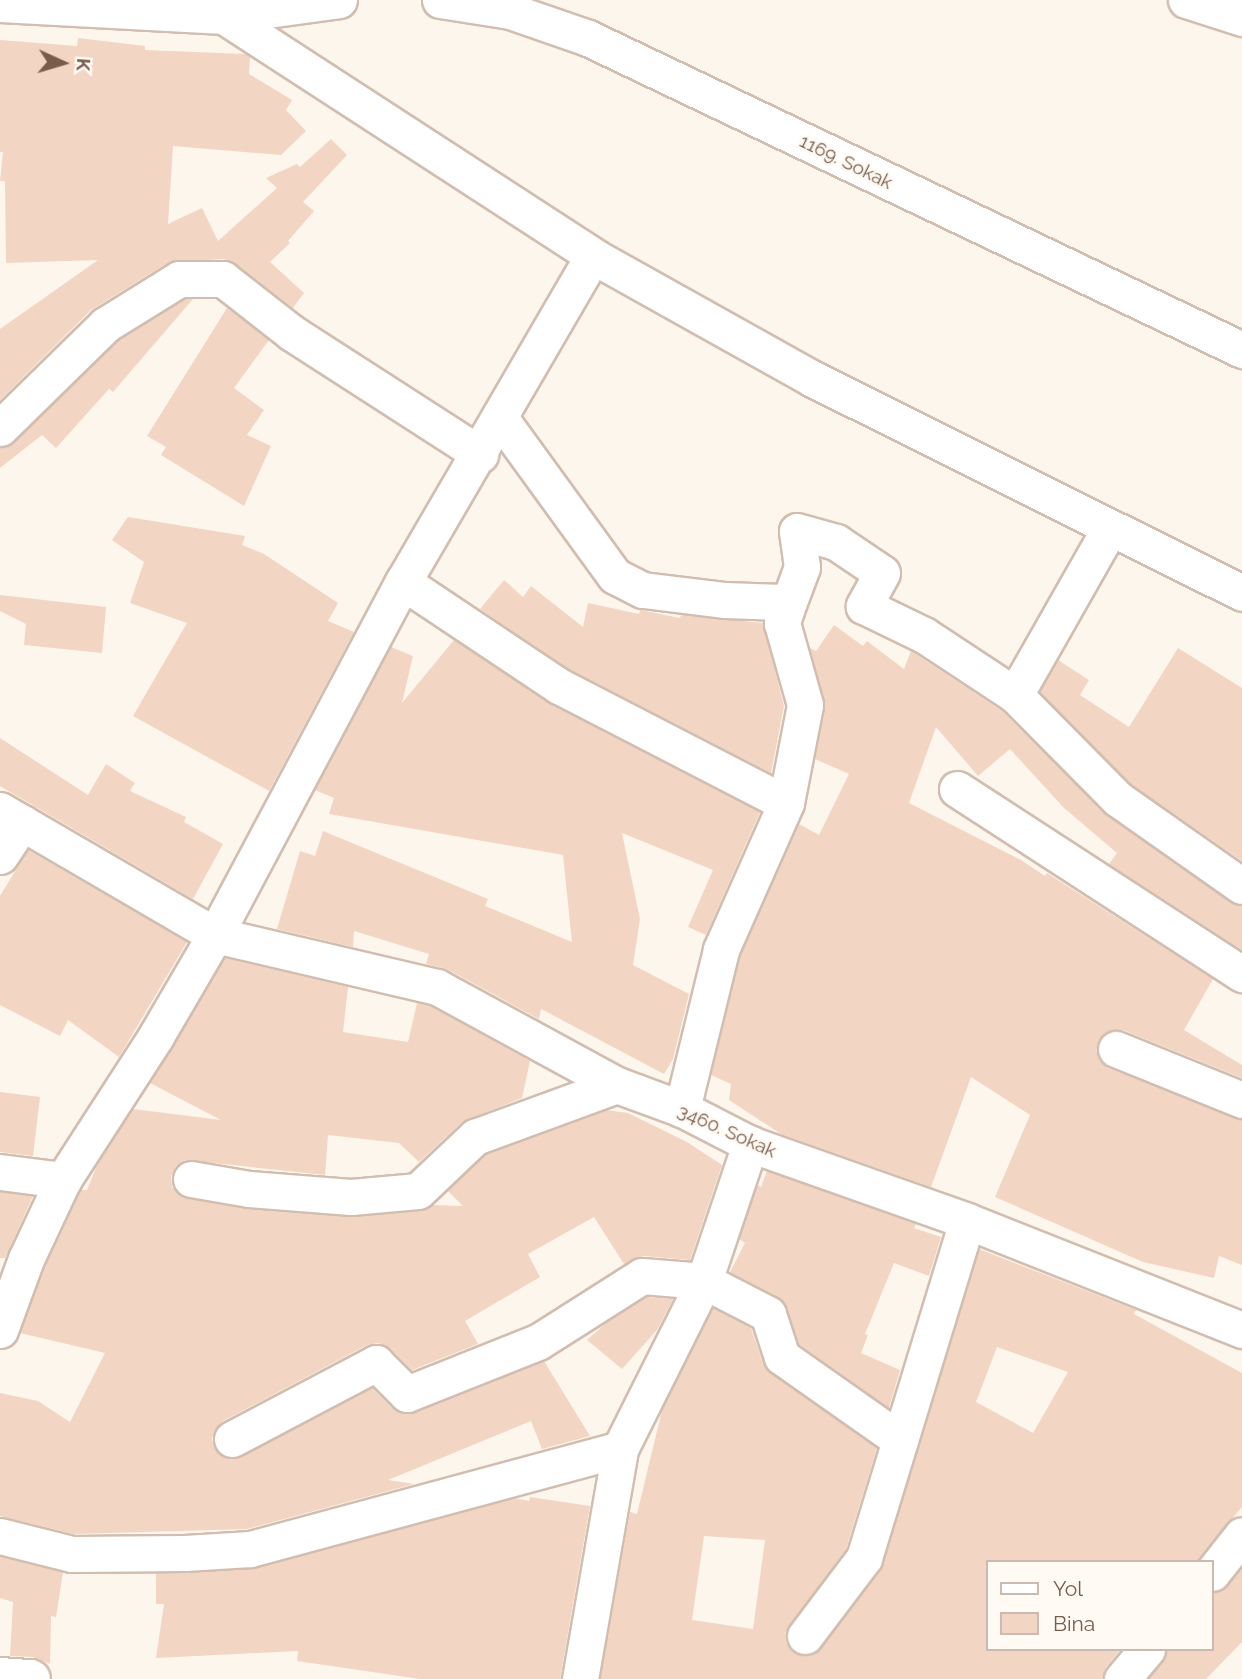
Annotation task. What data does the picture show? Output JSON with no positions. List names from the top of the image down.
{
  "streets": {
    "street": ["1169. Sokak", "3460. Sokak"]
  },
  "legend": ["Yol", "Bina"],
  "north": "right"
}
